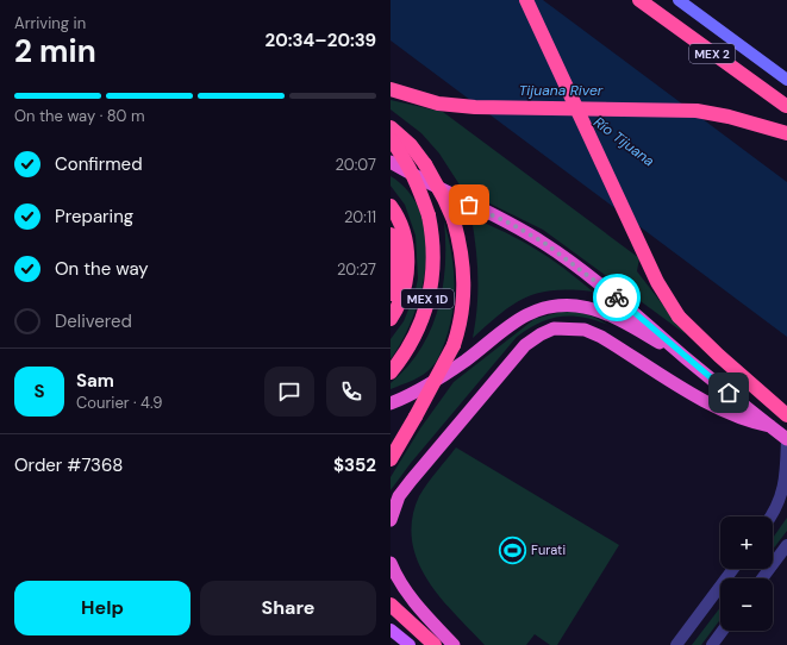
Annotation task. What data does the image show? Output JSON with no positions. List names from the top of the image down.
{
  "streets": {
    "highway": ["MEX 2", "MEX 1D"]
  },
  "water": ["Tijuana River", "Río Tijuana"],
  "places": {
    "sports": ["Furati"]
  },
  "page": {
    "heading": ["2 min", "Arriving in", "20:34–20:39"],
    "panel": [
      "Sam",
      "Courier · 4.9",
      "Order #7368",
      "$352"
    ],
    "bar": "On the way · 80 m",
    "list": [
      ["Confirmed", "20:07"],
      ["Preparing", "20:11"],
      ["On the way", "20:27"],
      "Delivered"
    ],
    "round": "S",
    "map_buttons": ["+", "−"],
    "buttons": ["Help", "Share"]
  }
}
